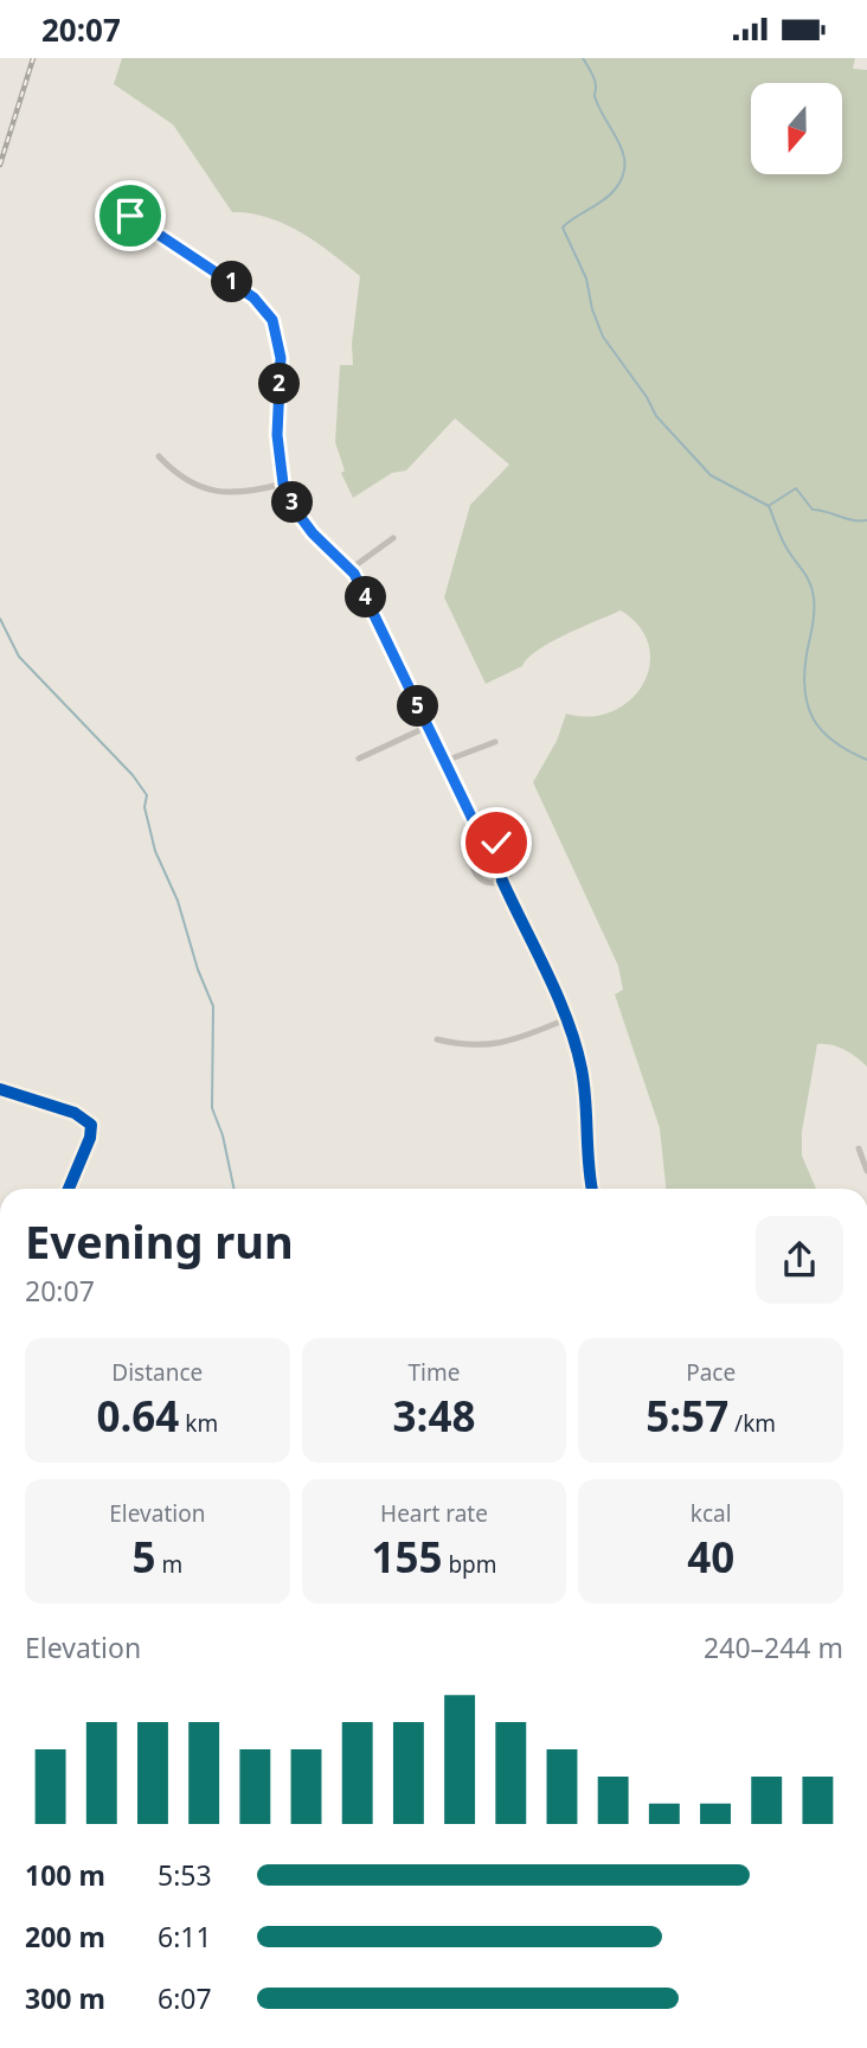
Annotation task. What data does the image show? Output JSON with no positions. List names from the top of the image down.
{
  "north": "bottom",
  "page": {
    "status": "20:07",
    "pins": [
      "1",
      "2",
      "3",
      "4",
      "5"
    ],
    "heading": ["Evening run", "20:07"],
    "stats": [
      ["Distance", "0.64 km"],
      ["Time", "3:48"],
      ["Pace", "5:57 /km"],
      ["Elevation", "5 m"],
      ["Heart rate", "155 bpm"],
      ["kcal", "40"]
    ],
    "chart": ["Elevation", "240–244 m"],
    "list": [
      {
        "name": "100 m",
        "note": "5:53"
      },
      {
        "name": "200 m",
        "note": "6:11"
      },
      {
        "name": "300 m",
        "note": "6:07"
      }
    ]
  }
}
